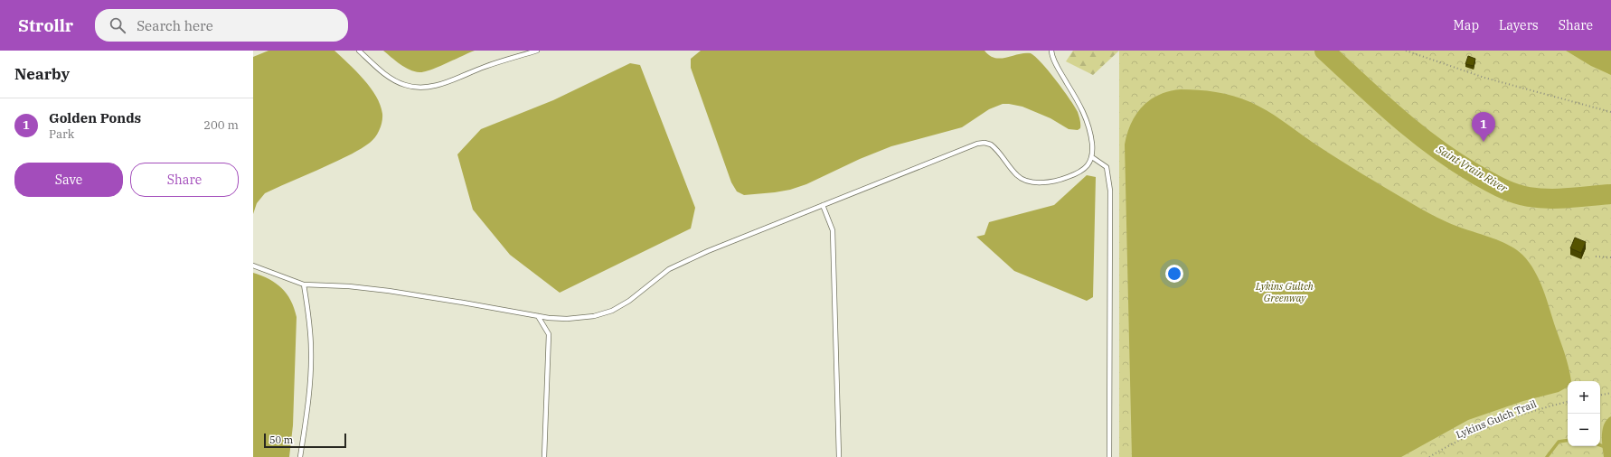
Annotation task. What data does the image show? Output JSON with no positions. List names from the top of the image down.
{
  "streets": {
    "path": ["Lykins Gulch Trail"]
  },
  "water": ["Saint Vrain River"],
  "parks": ["Lykins Gultch Greenway"],
  "scale_bar": "50 m",
  "page": {
    "header": "Strollr",
    "search": "Search here",
    "nav": ["Map", "Layers", "Share"],
    "heading": "Nearby",
    "list": [
      {
        "mark": "1",
        "name": "Golden Ponds",
        "note": "Park",
        "value": "200 m"
      }
    ],
    "pins": "1",
    "buttons": ["Save", "Share"],
    "map_buttons": ["+", "−"],
    "scale": "50 m"
  }
}
